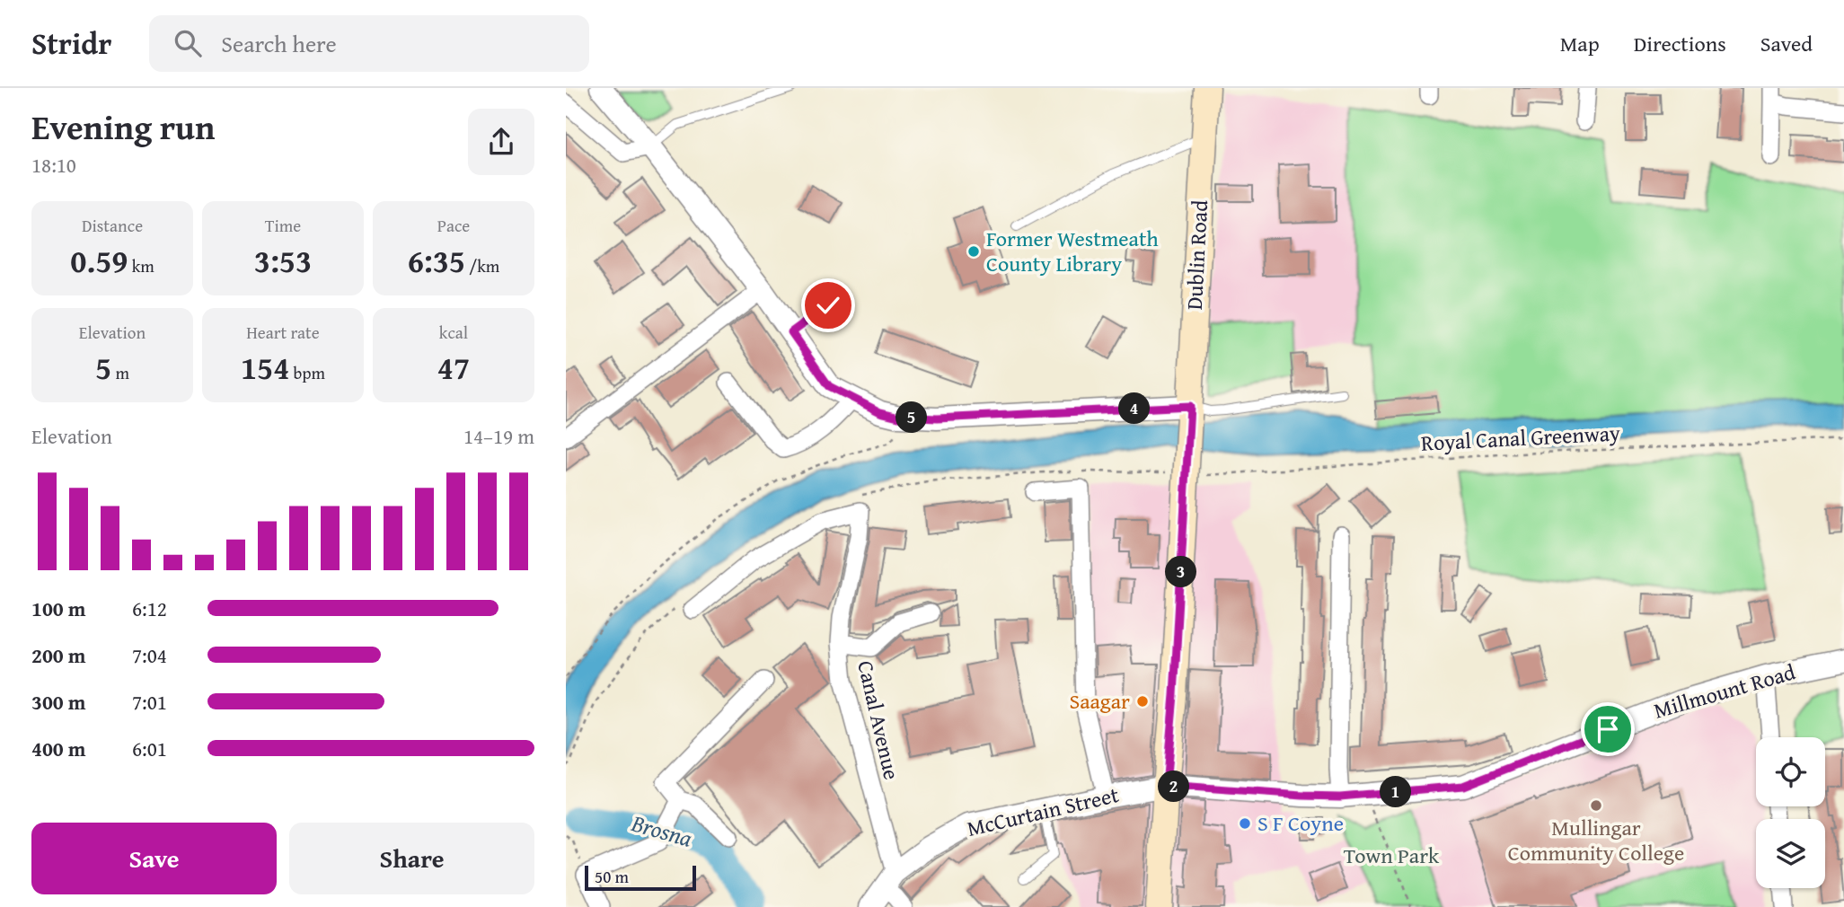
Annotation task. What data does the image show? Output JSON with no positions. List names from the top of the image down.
{
  "streets": {
    "main road": ["Dublin Road"],
    "street": ["Millmount Road", "Canal Avenue", "McCurtain Street"],
    "path": ["Royal Canal Greenway"]
  },
  "crossings": [
    ["Dublin Road", "Royal Canal Greenway"],
    ["Dublin Road", "Millmount Road"],
    ["Dublin Road", "McCurtain Street"],
    ["Millmount Road", "McCurtain Street"],
    ["Canal Avenue", "McCurtain Street"]
  ],
  "water": ["Brosna"],
  "parks": ["Town Park"],
  "places": [
    "Former Westmeath County Library",
    "Saagar",
    "Mullingar Community College",
    "S F Coyne"
  ],
  "scale_bar": "50 m",
  "page": {
    "header": "Stridr",
    "search": "Search here",
    "nav": ["Map", "Directions", "Saved"],
    "heading": ["Evening run", "18:10"],
    "stats": [
      ["Distance", "0.59 km"],
      ["Time", "3:53"],
      ["Pace", "6:35 /km"],
      ["Elevation", "5 m"],
      ["Heart rate", "154 bpm"],
      ["kcal", "47"]
    ],
    "pins": [
      "4",
      "5",
      "3",
      "2",
      "1"
    ],
    "chart": ["Elevation", "14–19 m"],
    "list": [
      {
        "name": "100 m",
        "note": "6:12"
      },
      {
        "name": "200 m",
        "note": "7:04"
      },
      {
        "name": "300 m",
        "note": "7:01"
      },
      {
        "name": "400 m",
        "note": "6:01"
      }
    ],
    "buttons": ["Save", "Share"],
    "scale": "50 m"
  }
}
